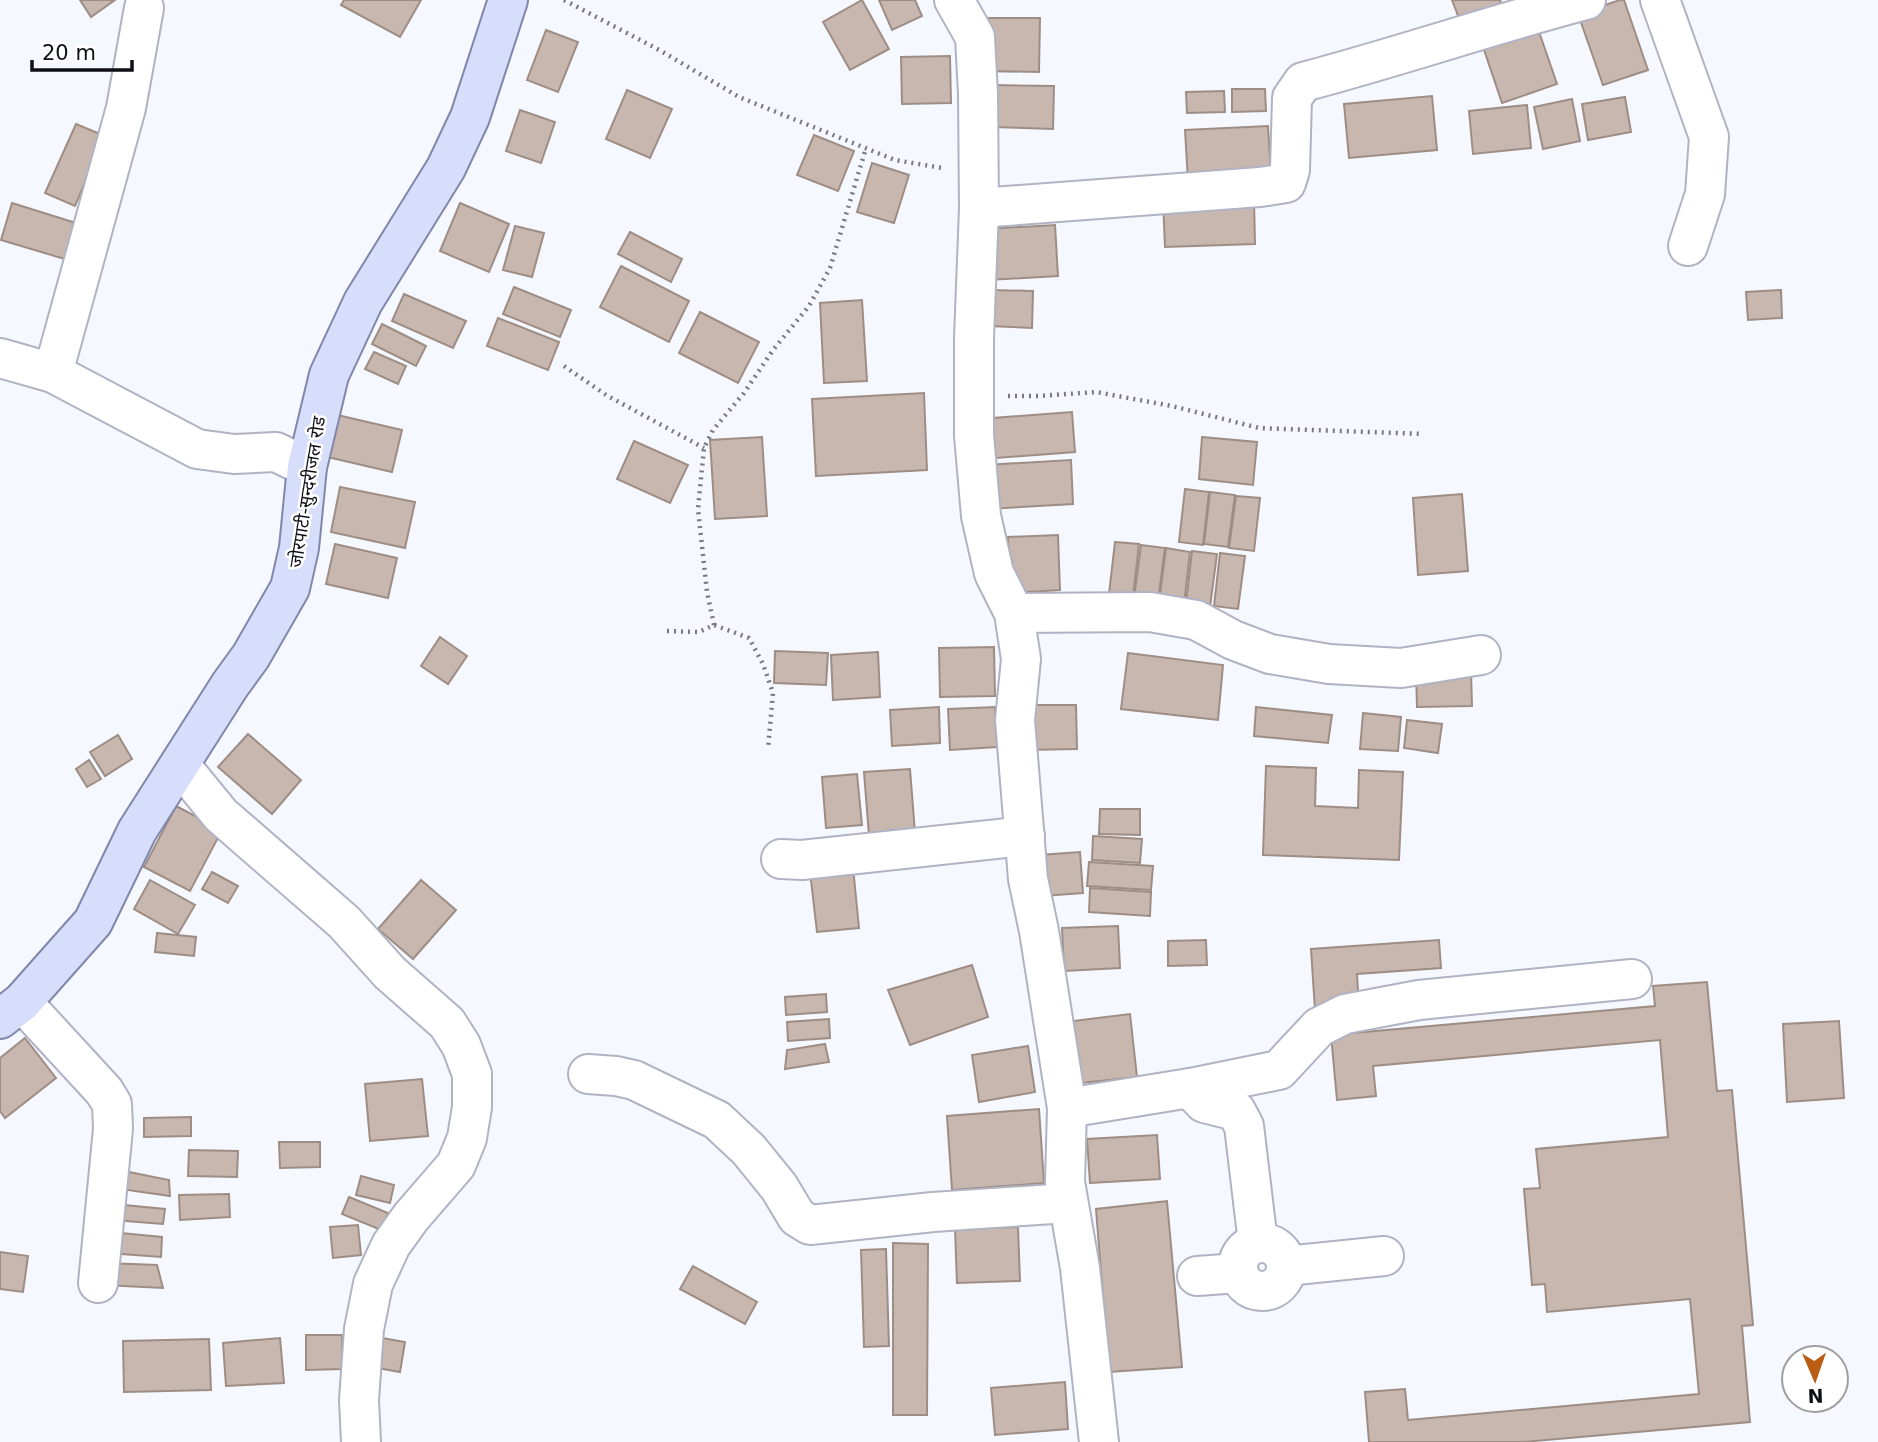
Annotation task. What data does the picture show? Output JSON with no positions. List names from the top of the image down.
{
  "streets": {
    "main road": ["जोरपाटी-सुन्दरीजल रोड"]
  },
  "scale_bar": "20 m",
  "north": "bottom"
}
